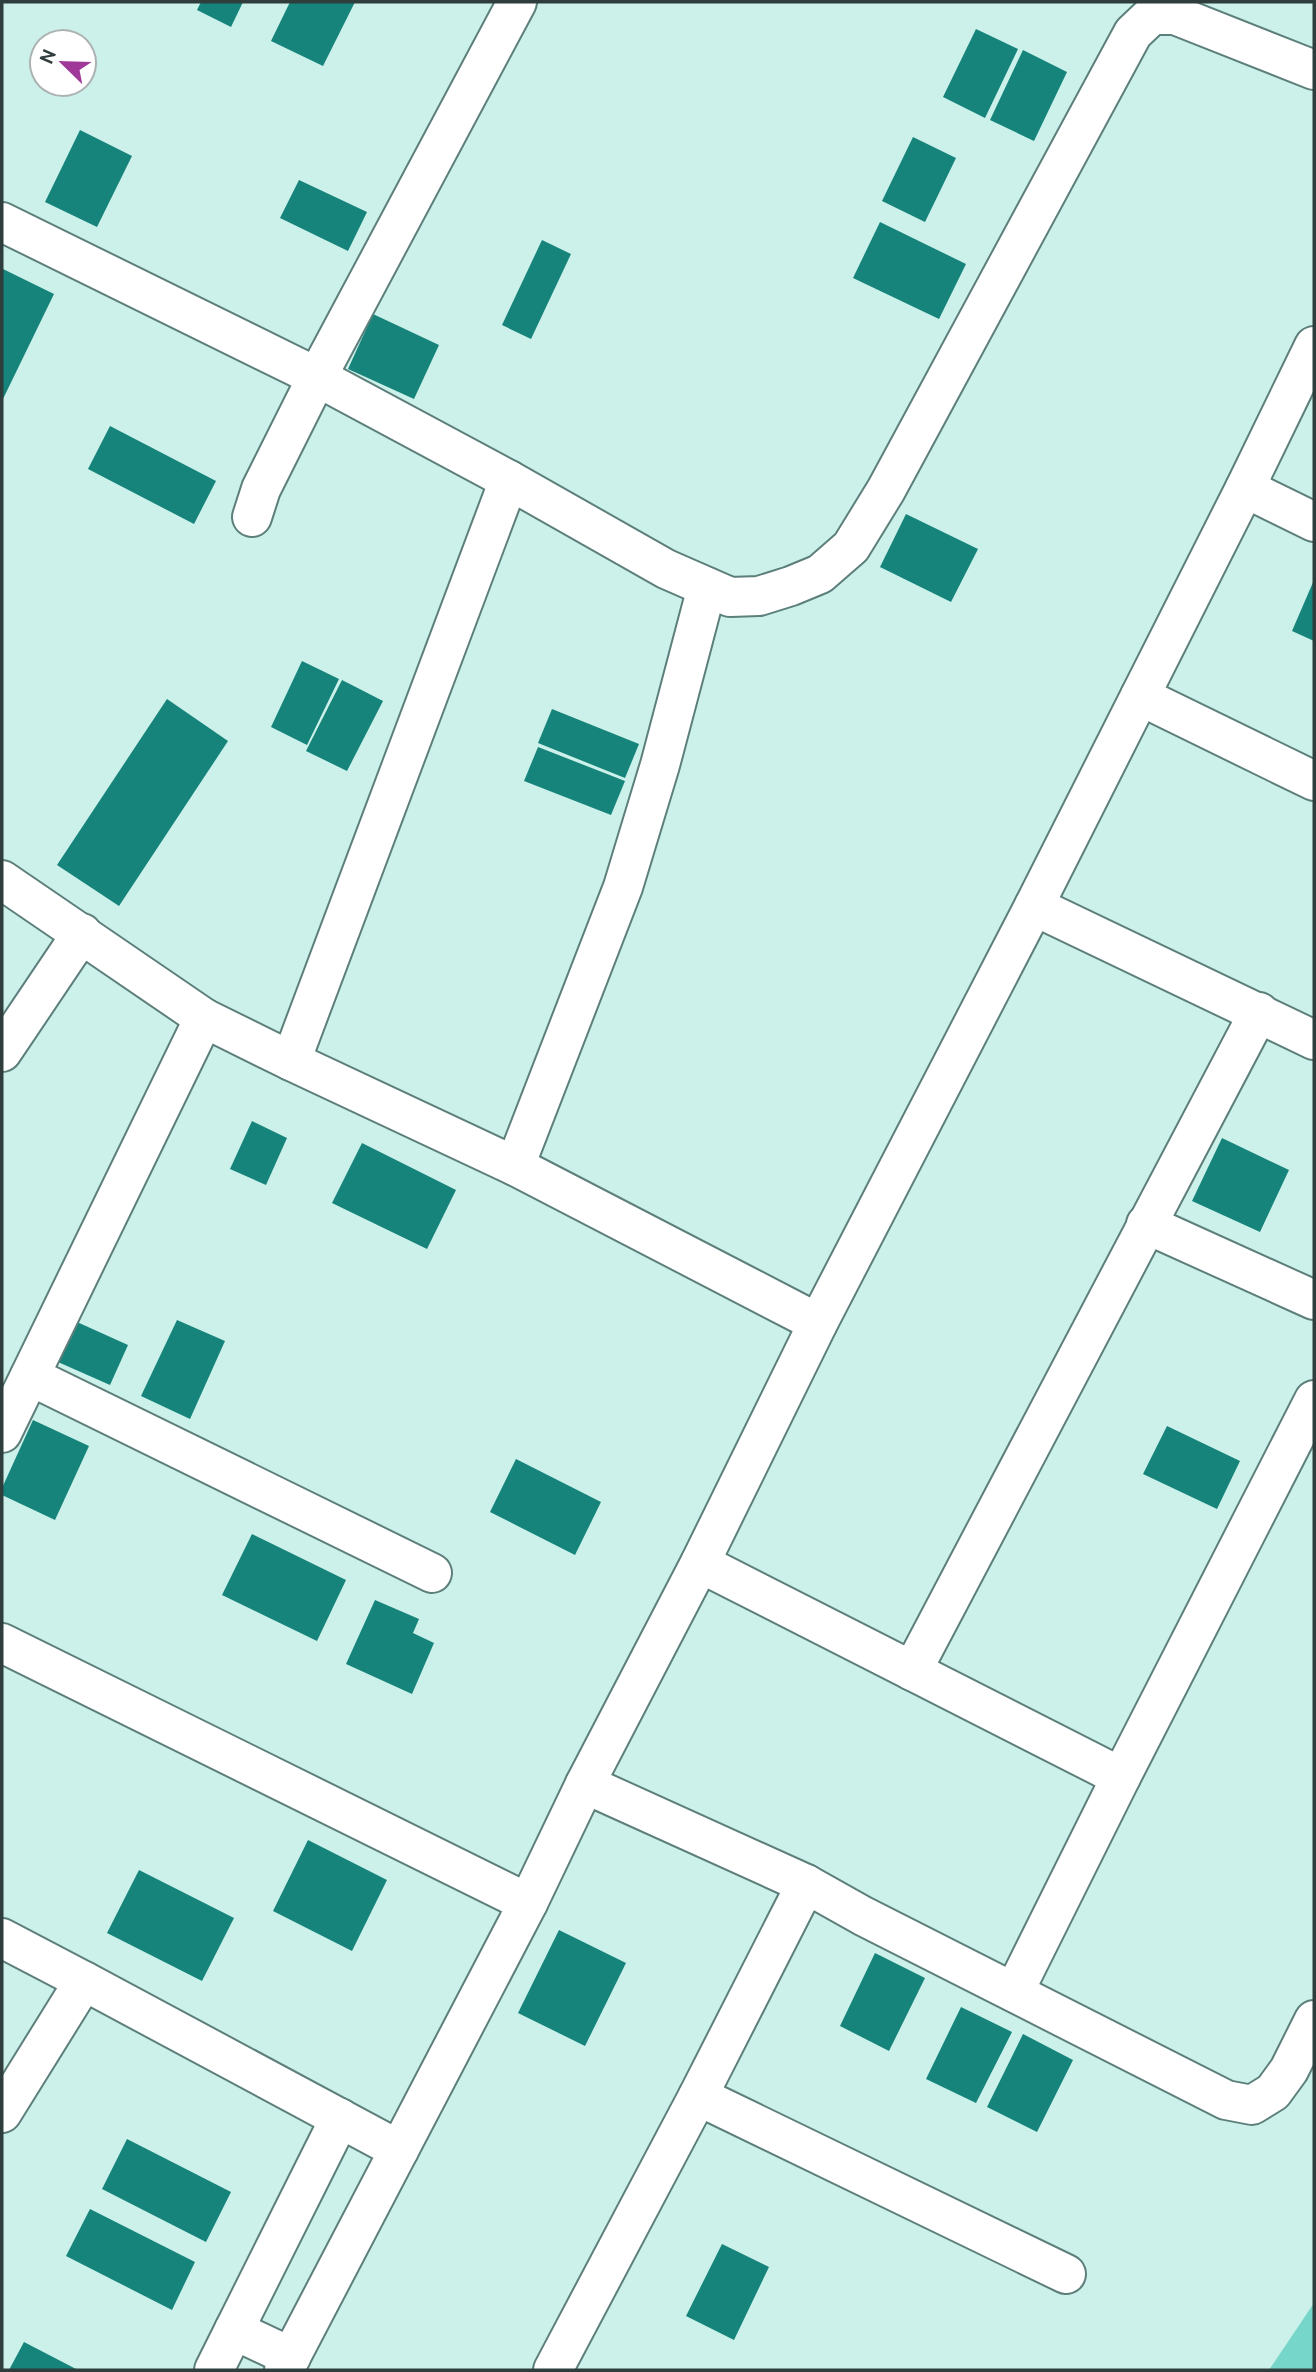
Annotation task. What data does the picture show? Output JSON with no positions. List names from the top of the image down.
{
  "north": "top left"
}
